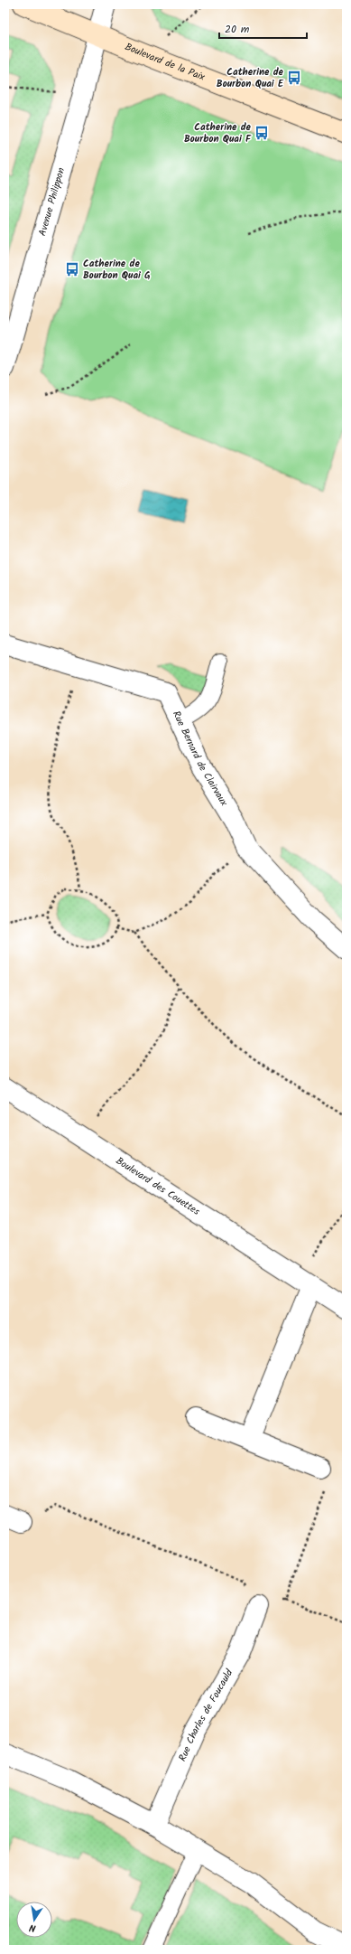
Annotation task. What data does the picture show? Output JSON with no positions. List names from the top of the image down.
{
  "streets": {
    "main road": ["Boulevard de la Paix"],
    "street": [
      "Avenue Philippon",
      "Rue Bernard de Clairvaux",
      "Boulevard des Couettes",
      "Rue Charles de Foucauld"
    ]
  },
  "crossings": [
    ["Boulevard de la Paix", "Avenue Philippon"]
  ],
  "places": {
    "bus stop": ["Catherine de Bourbon Quai E", "Catherine de Bourbon Quai F", "Catherine de Bourbon Quai G"]
  },
  "scale_bar": "20 m",
  "north": "bottom"
}
